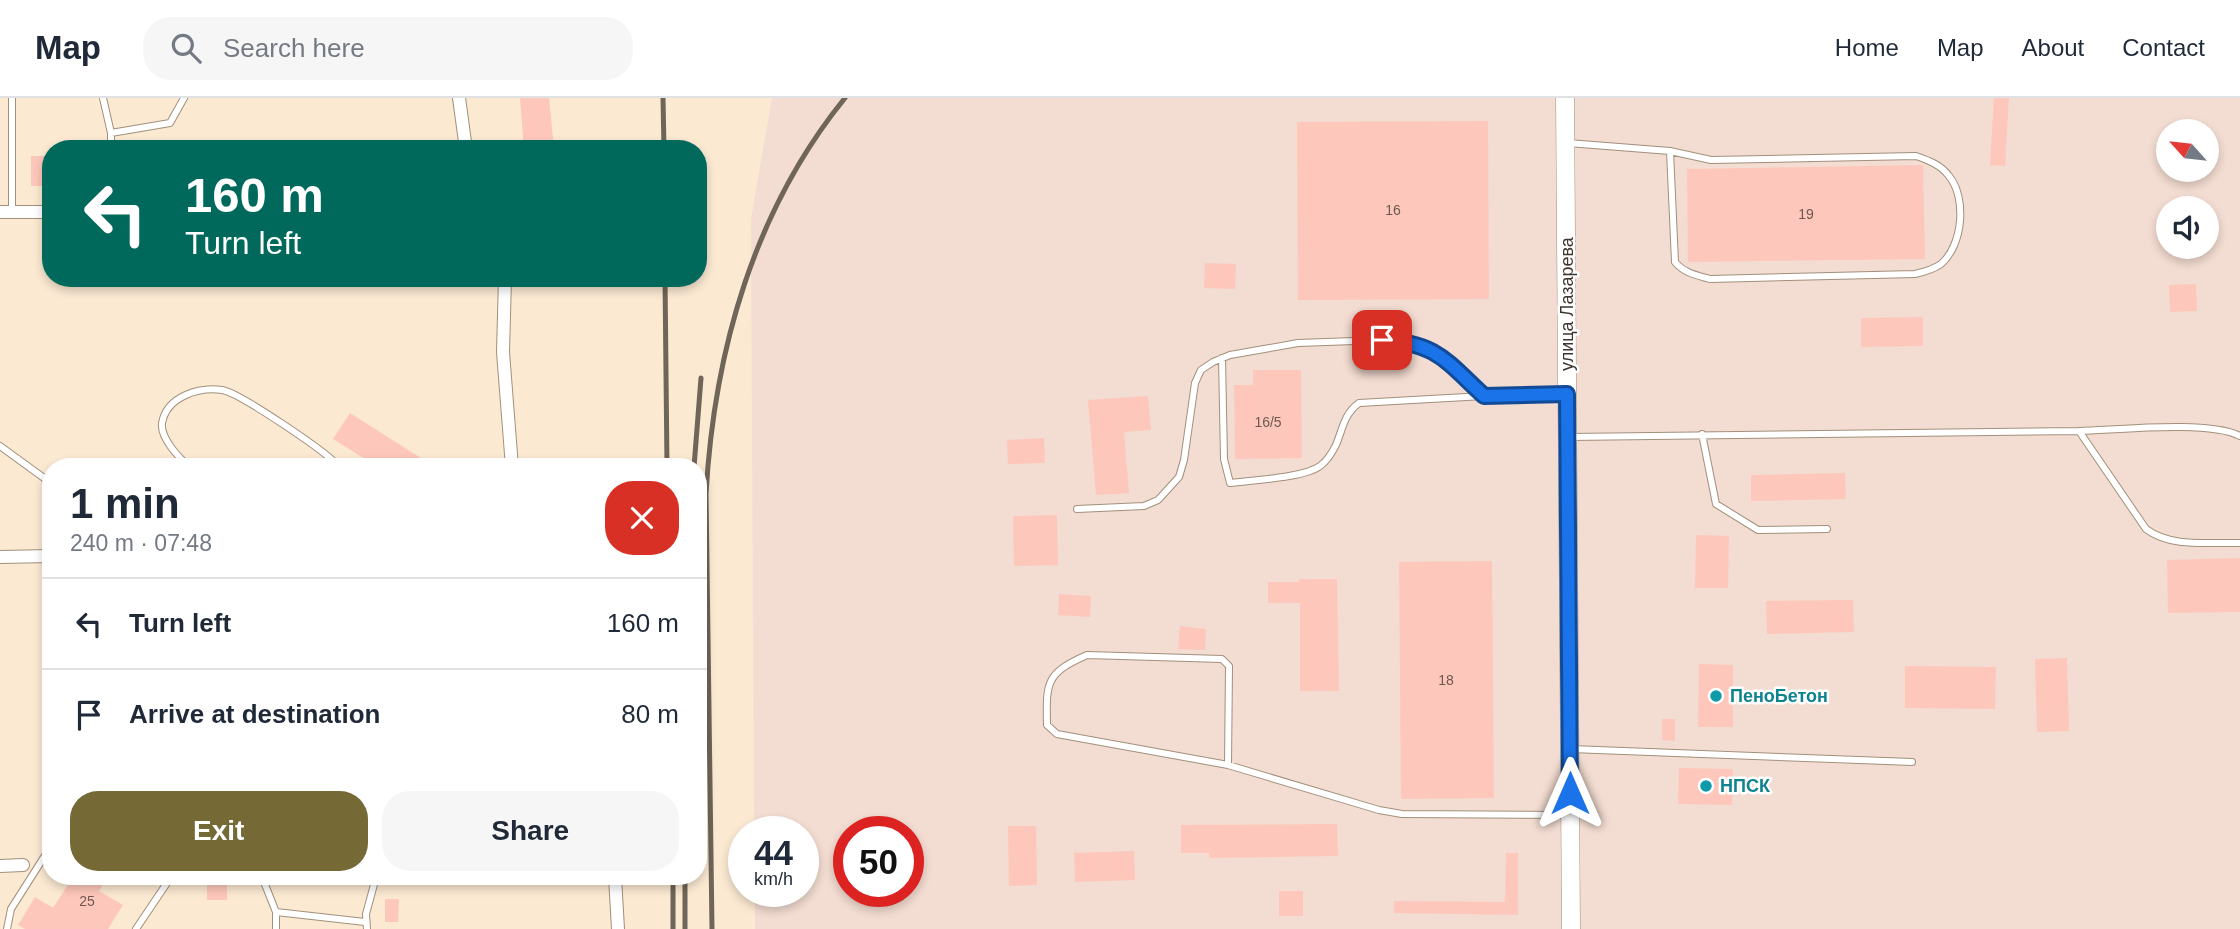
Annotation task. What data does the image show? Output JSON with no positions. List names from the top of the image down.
{
  "streets": {
    "main road": ["улица Лазарева"]
  },
  "places": ["ПеноБетон", "НПСК"],
  "house_numbers": [
    "16",
    "19",
    "16/5",
    "18",
    "25"
  ],
  "north": "top left",
  "page": {
    "header": "Map",
    "search": "Search here",
    "nav": [
      "Home",
      "Map",
      "About",
      "Contact"
    ],
    "turn": ["160 m", "Turn left"],
    "heading": ["1 min", "240 m · 07:48"],
    "list": [
      {
        "name": "Turn left",
        "value": "160 m"
      },
      {
        "name": "Arrive at destination",
        "value": "80 m"
      }
    ],
    "buttons": ["Exit", "Share"],
    "speed": "44 km/h",
    "limit": "50"
  }
}
